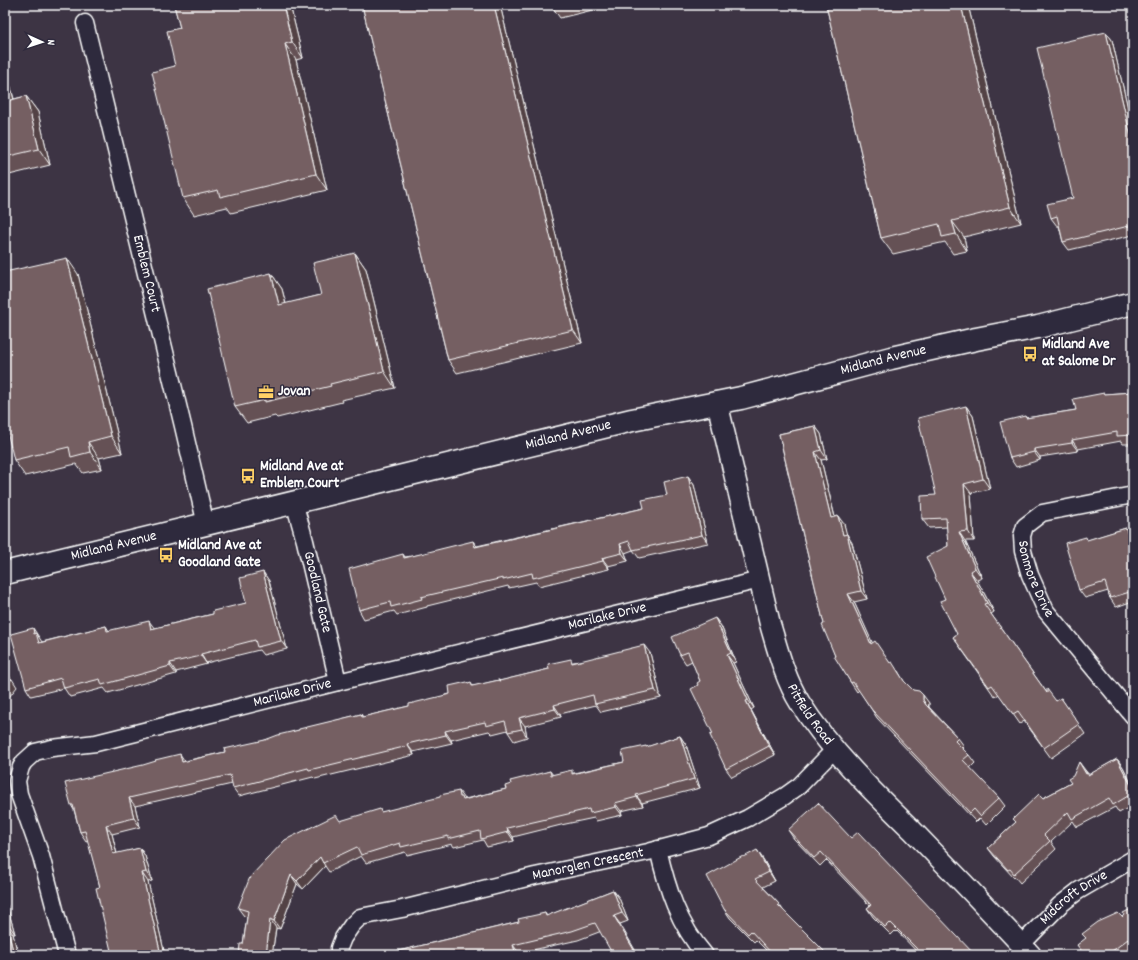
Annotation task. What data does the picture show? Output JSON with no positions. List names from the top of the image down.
{
  "streets": {
    "main road": ["Midland Avenue"],
    "street": [
      "Emblem Court",
      "Sonmore Drive",
      "Goodland Gate",
      "Marilake Drive",
      "Pitfield Road",
      "Manorglen Crescent",
      "Midcroft Drive"
    ]
  },
  "crossings": [
    ["Emblem Court", "Midland Avenue"],
    ["Midland Avenue", "Goodland Gate"],
    ["Midland Avenue", "Pitfield Road"],
    ["Goodland Gate", "Marilake Drive"],
    ["Marilake Drive", "Pitfield Road"],
    ["Pitfield Road", "Manorglen Crescent"],
    ["Pitfield Road", "Midcroft Drive"]
  ],
  "places": {
    "bus stop": ["Midland Ave at Salome Dr", "Midland Ave at Emblem Court", "Midland Ave at Goodland Gate"],
    "office": ["Jovan"]
  },
  "north": "right"
}
